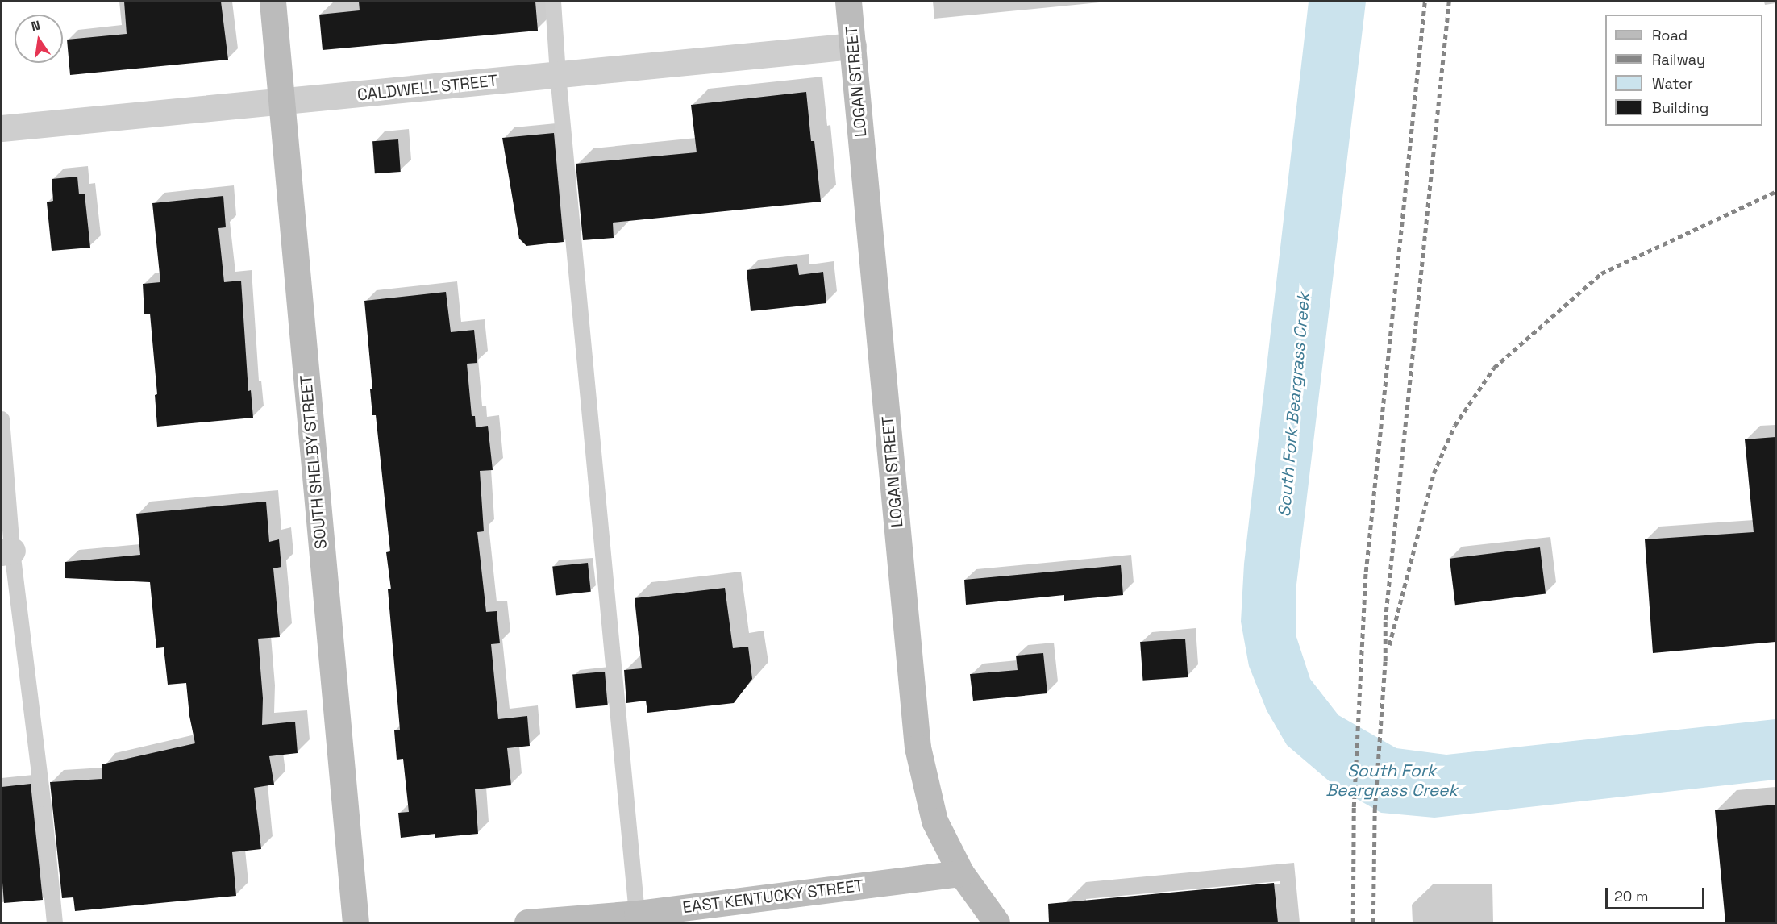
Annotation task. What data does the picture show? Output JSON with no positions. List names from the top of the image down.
{
  "streets": {
    "main road": ["LOGAN STREET", "SOUTH SHELBY STREET", "EAST KENTUCKY STREET"],
    "street": ["CALDWELL STREET"]
  },
  "crossings": [
    ["LOGAN STREET", "CALDWELL STREET"],
    ["LOGAN STREET", "EAST KENTUCKY STREET"],
    ["CALDWELL STREET", "SOUTH SHELBY STREET"]
  ],
  "water": ["South Fork Beargrass Creek"],
  "legend": [
    "Road",
    "Railway",
    "Water",
    "Building"
  ],
  "scale_bar": "20 m",
  "north": "top"
}
